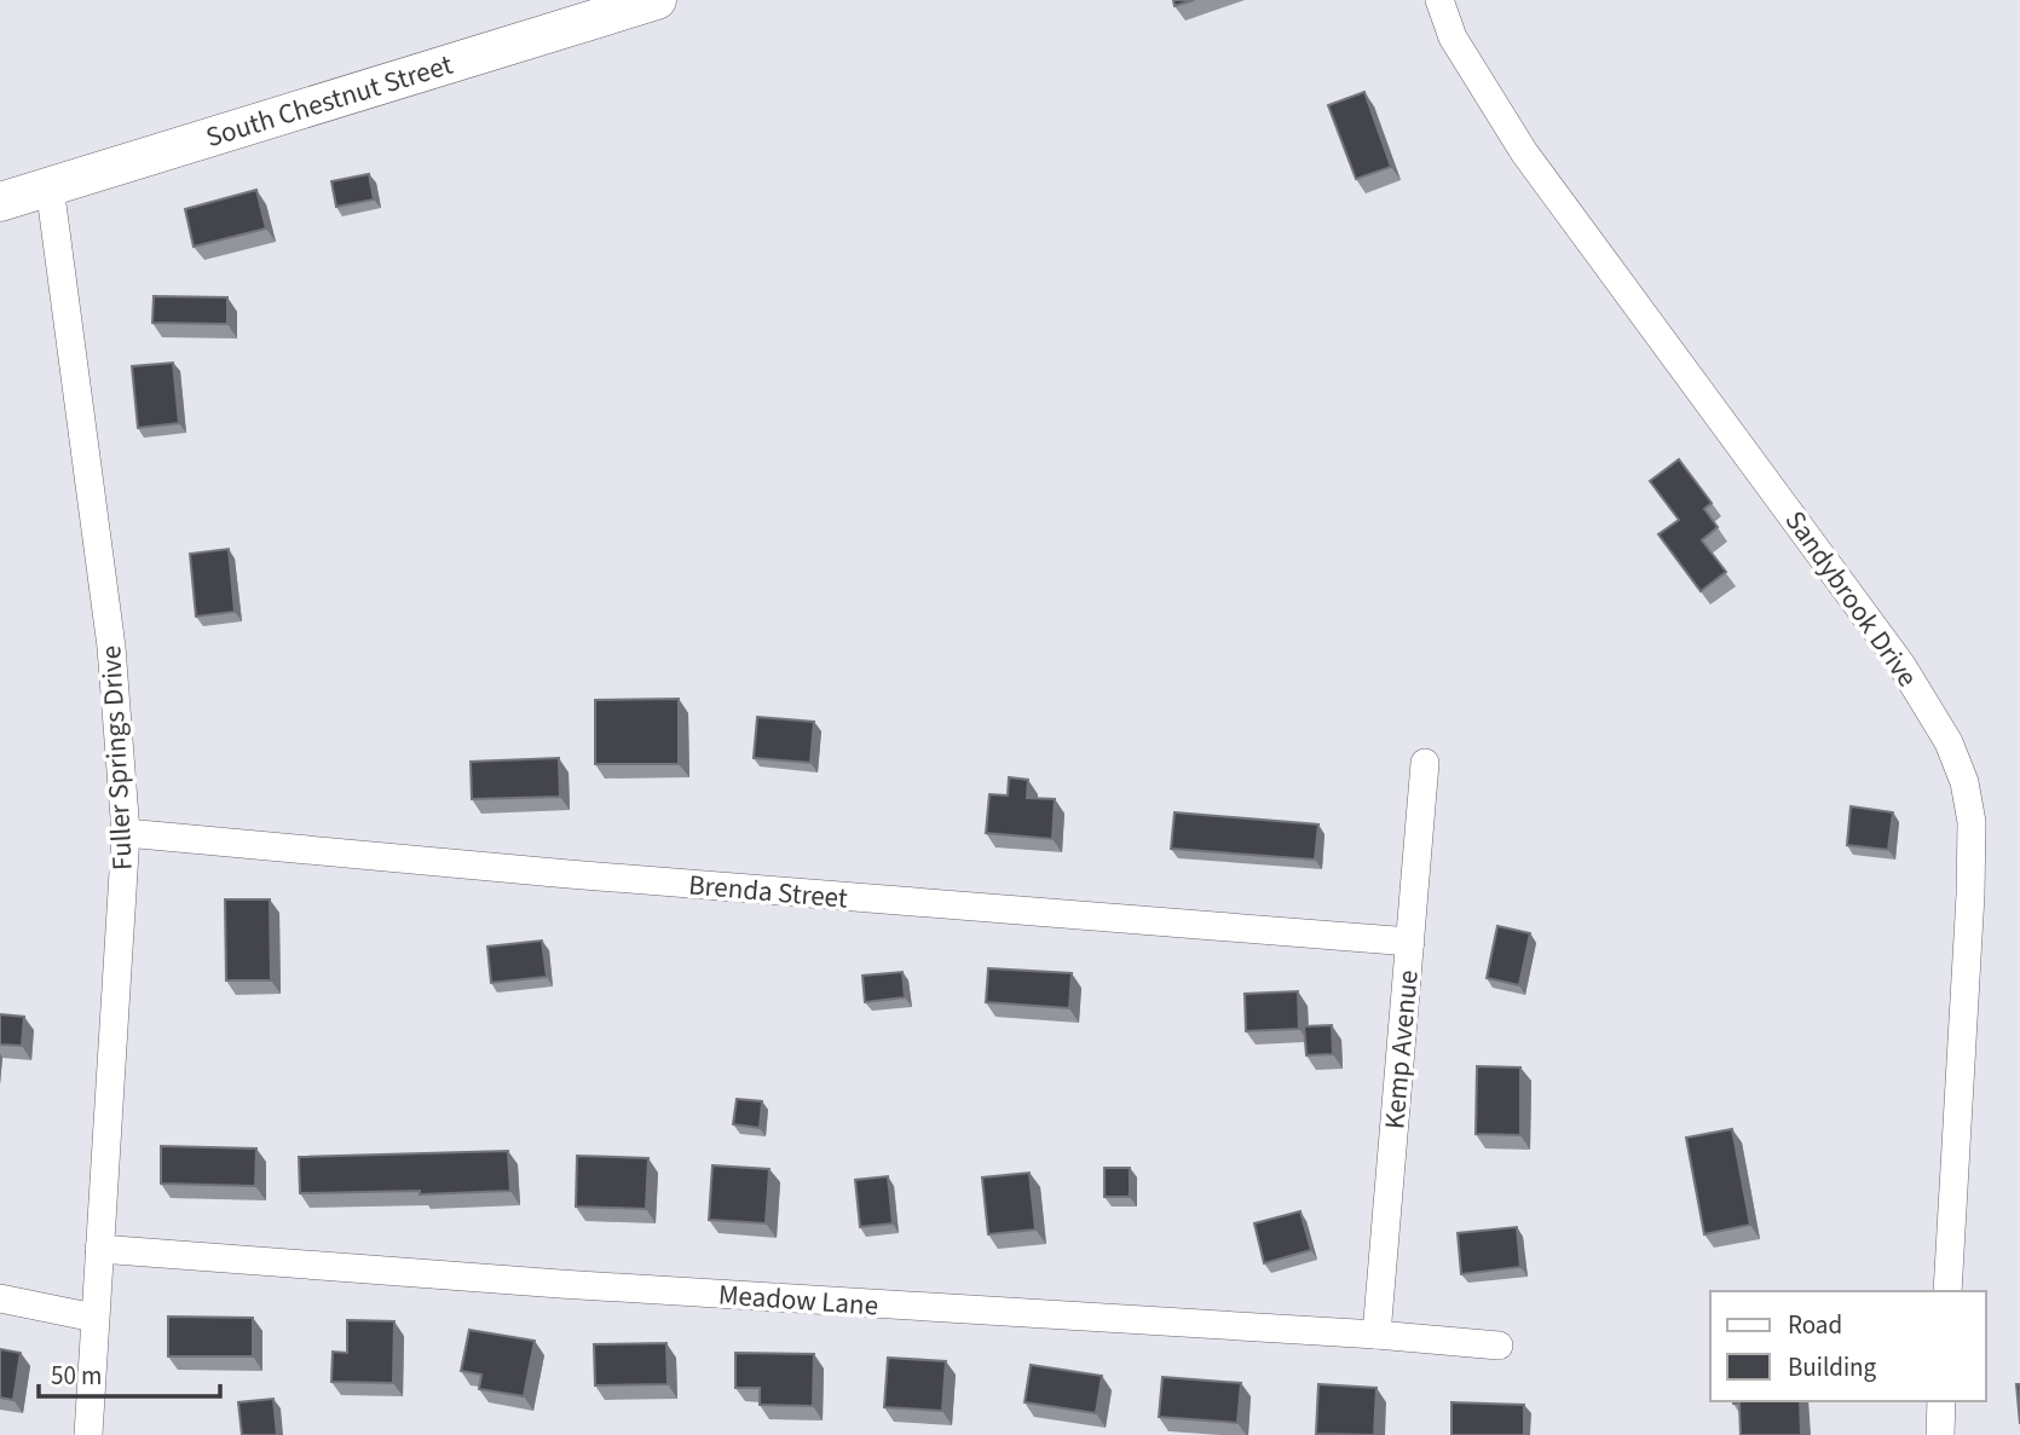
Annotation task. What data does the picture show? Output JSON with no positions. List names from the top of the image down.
{
  "streets": {
    "main road": ["South Chestnut Street"],
    "street": [
      "Sandybrook Drive",
      "Fuller Springs Drive",
      "Brenda Street",
      "Kemp Avenue",
      "Meadow Lane"
    ]
  },
  "crossings": [
    ["South Chestnut Street", "Fuller Springs Drive"],
    ["Fuller Springs Drive", "Brenda Street"],
    ["Fuller Springs Drive", "Meadow Lane"],
    ["Brenda Street", "Kemp Avenue"],
    ["Kemp Avenue", "Meadow Lane"]
  ],
  "legend": ["Road", "Building"],
  "scale_bar": "50 m"
}
